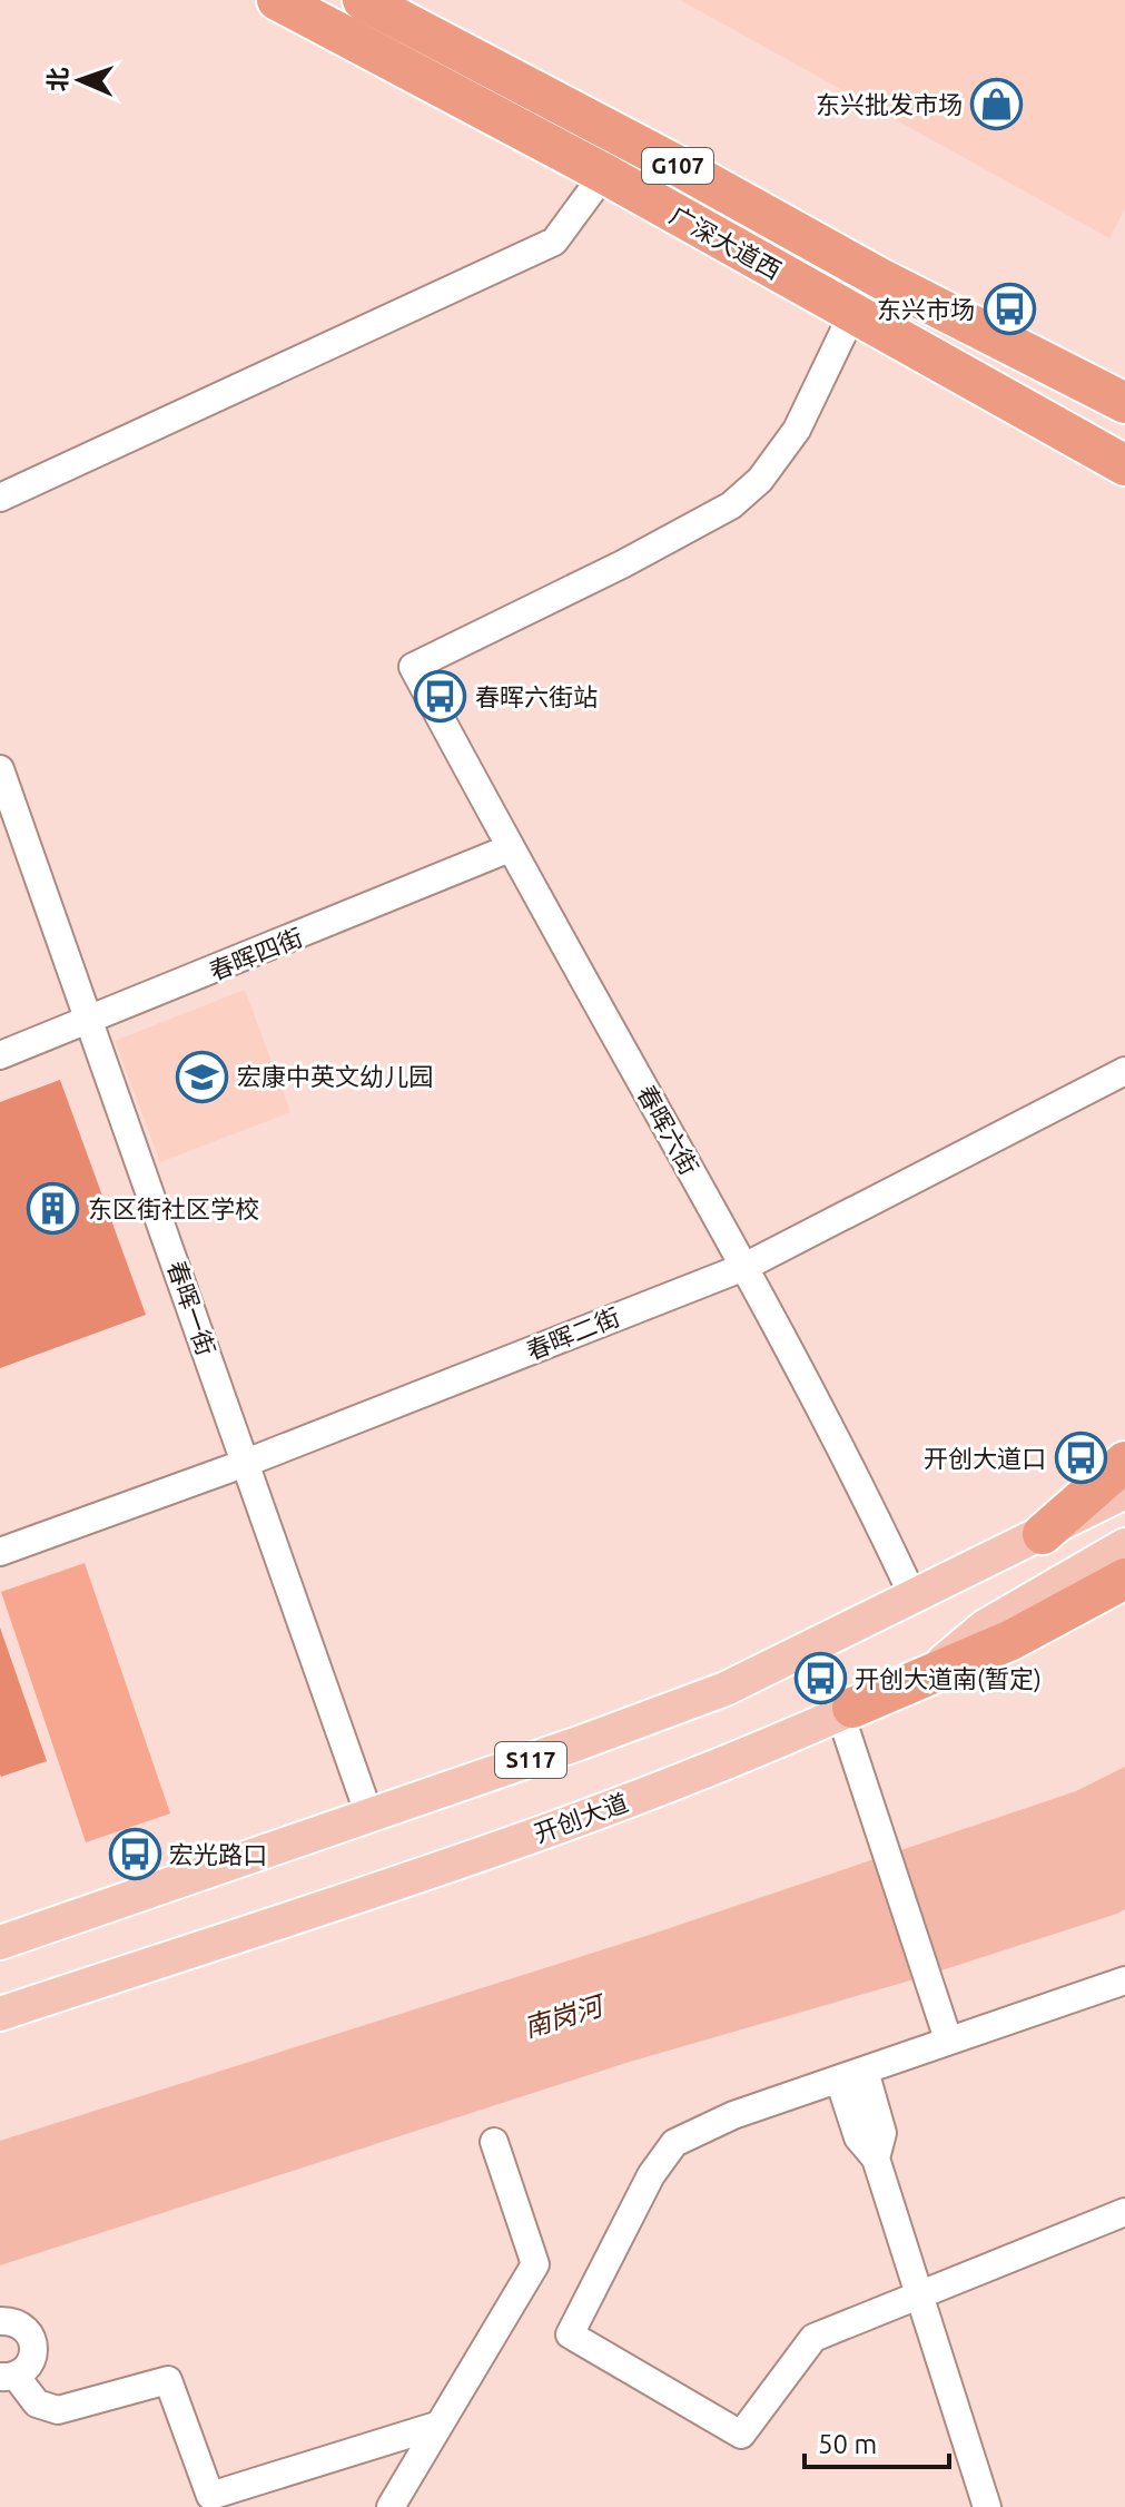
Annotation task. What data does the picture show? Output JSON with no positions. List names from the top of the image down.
{
  "streets": {
    "highway": ["G107", "广深大道西"],
    "main road": ["S117", "开创大道"],
    "street": [
      "春晖四街",
      "春晖六街",
      "春晖一街",
      "春晖二街"
    ]
  },
  "crossings": [
    ["广深大道西", "春晖六街"],
    ["春晖四街", "春晖六街"],
    ["春晖四街", "春晖一街"],
    ["春晖六街", "春晖二街"],
    ["春晖六街", "S117"],
    ["春晖一街", "春晖二街"],
    ["春晖一街", "S117"]
  ],
  "water": ["南岗河"],
  "places": {
    "shop": ["东兴批发市场"],
    "bus stop": [
      "东兴市场",
      "春晖六街站",
      "开创大道口",
      "开创大道南(暂定)",
      "宏光路口"
    ],
    "school or university": ["宏康中英文幼儿园"],
    "building": ["东区街社区学校"]
  },
  "scale_bar": "50 m",
  "north": "left"
}
